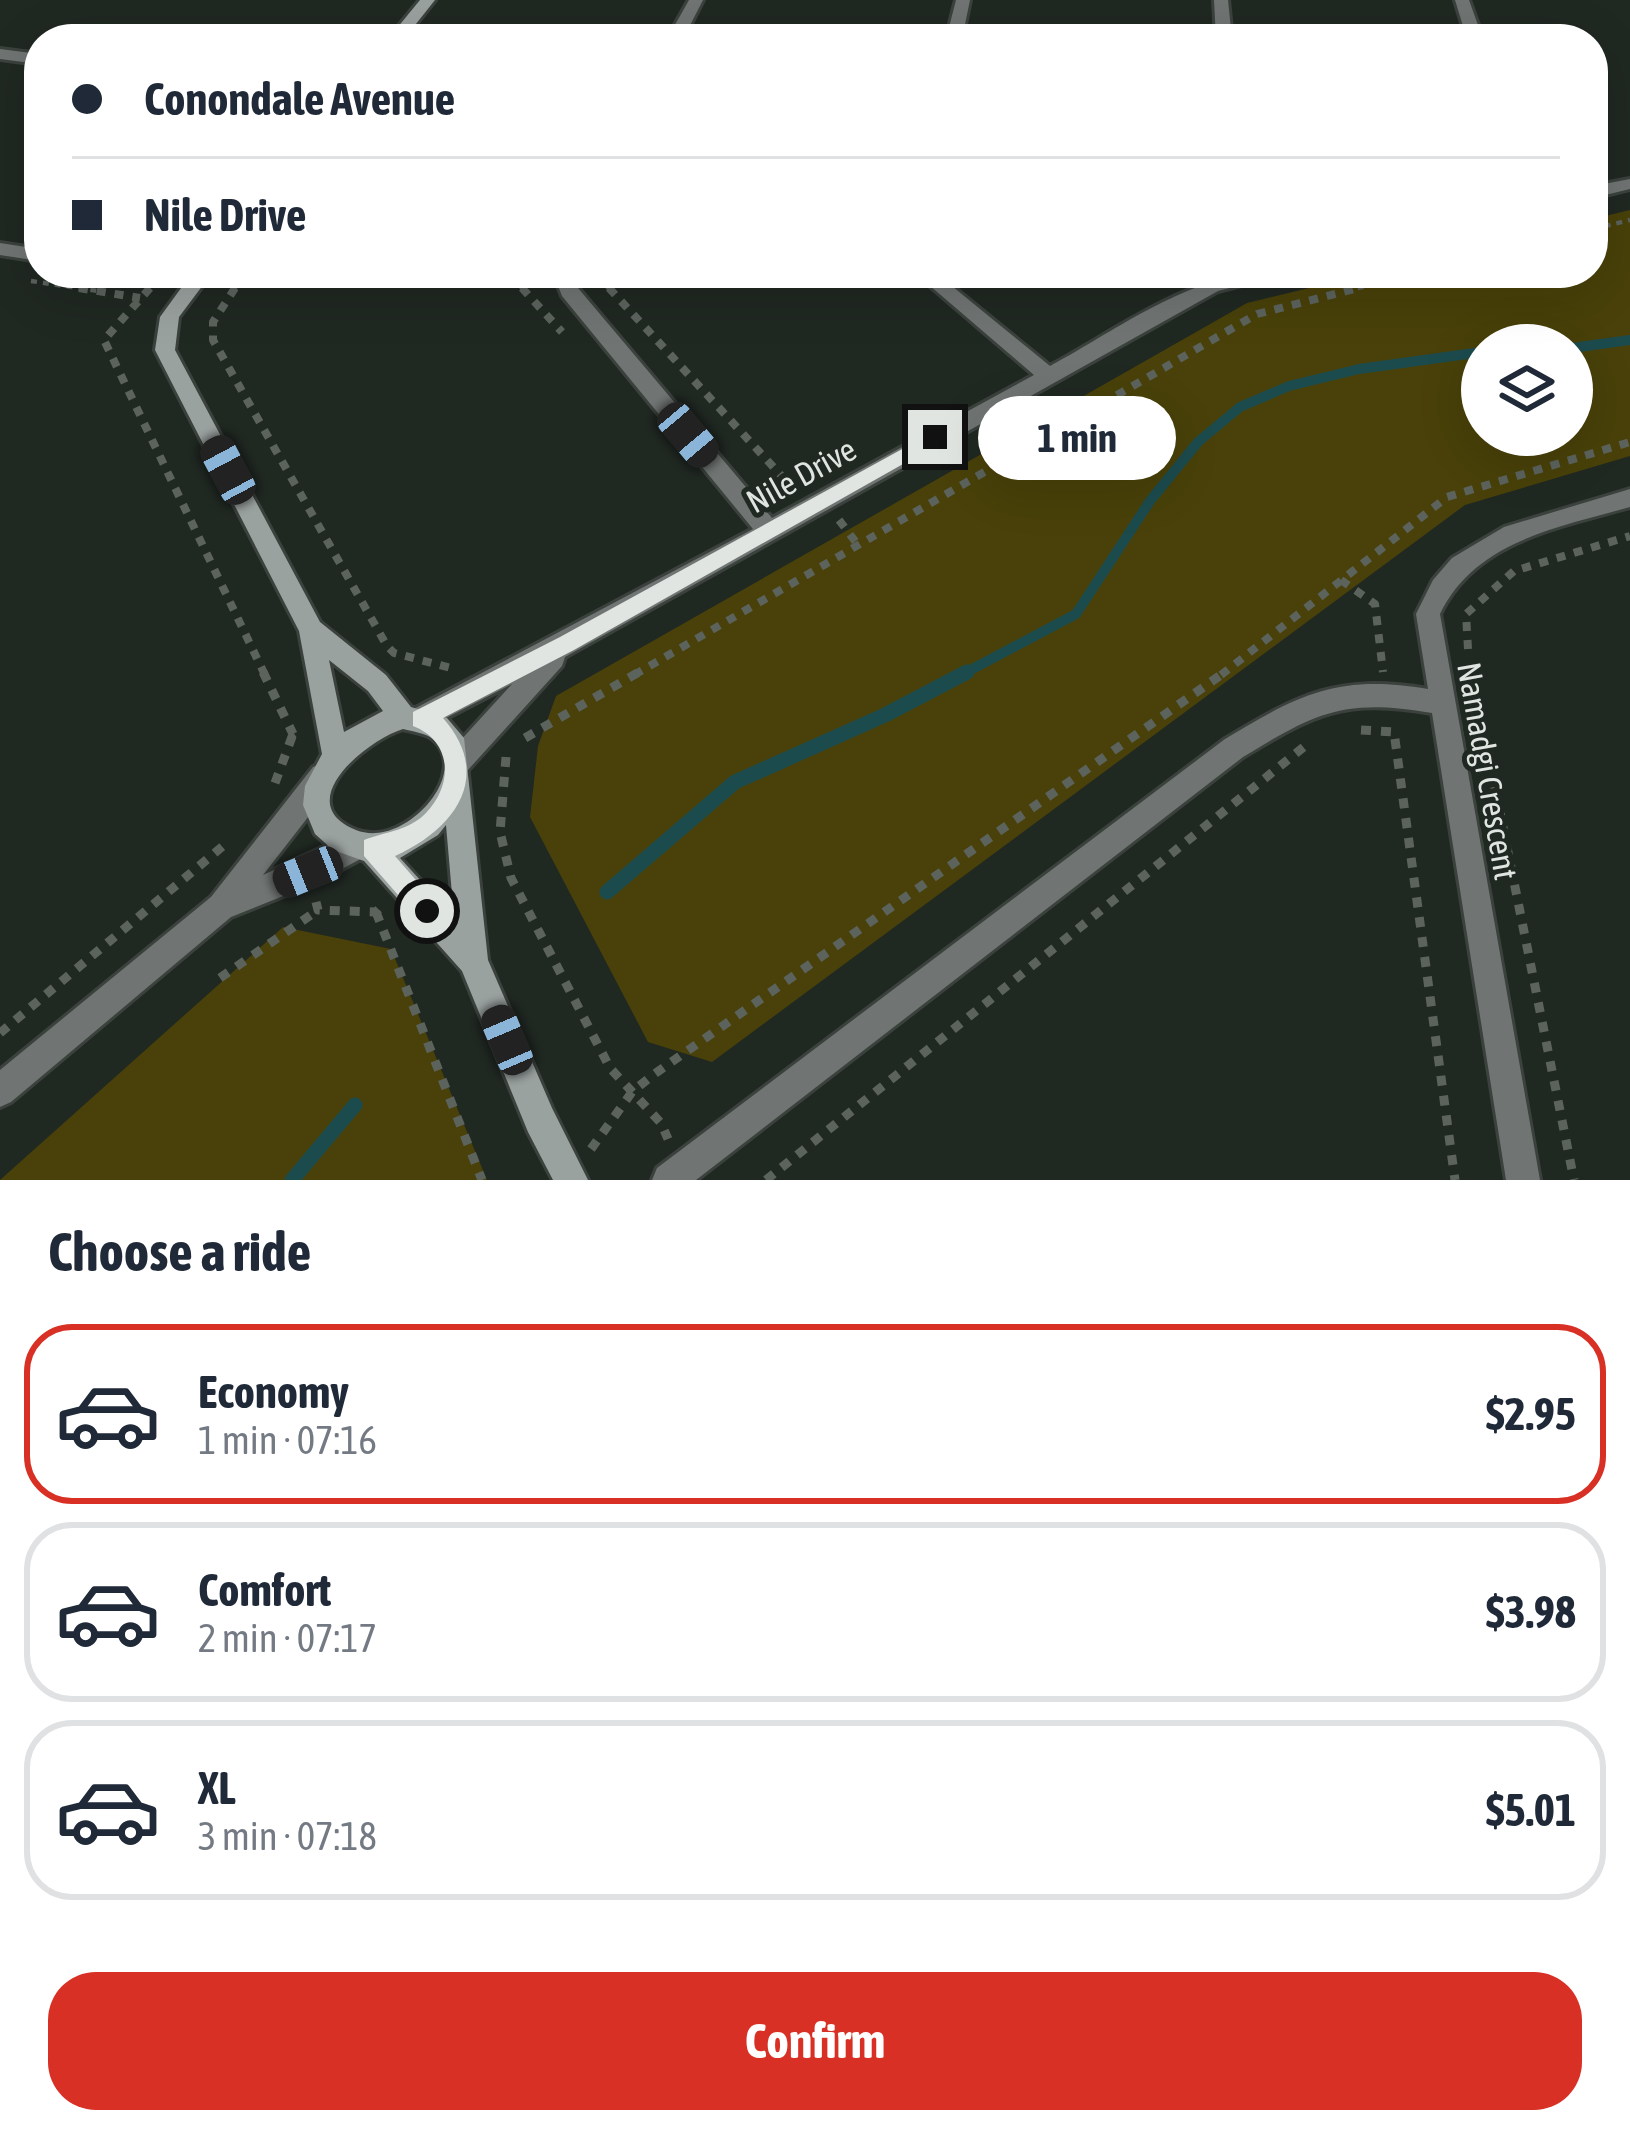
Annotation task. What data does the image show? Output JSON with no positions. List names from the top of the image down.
{
  "streets": {
    "street": ["Nile Drive", "Namadgi Crescent"]
  },
  "page": {
    "banner": ["Conondale Avenue", "Nile Drive"],
    "bubble": "1 min",
    "heading": "Choose a ride",
    "list": [
      {
        "name": "Economy",
        "note": "1 min · 07:16",
        "value": "$2.95"
      },
      {
        "name": "Comfort",
        "note": "2 min · 07:17",
        "value": "$3.98"
      },
      {
        "name": "XL",
        "note": "3 min · 07:18",
        "value": "$5.01"
      }
    ],
    "buttons": "Confirm"
  }
}
